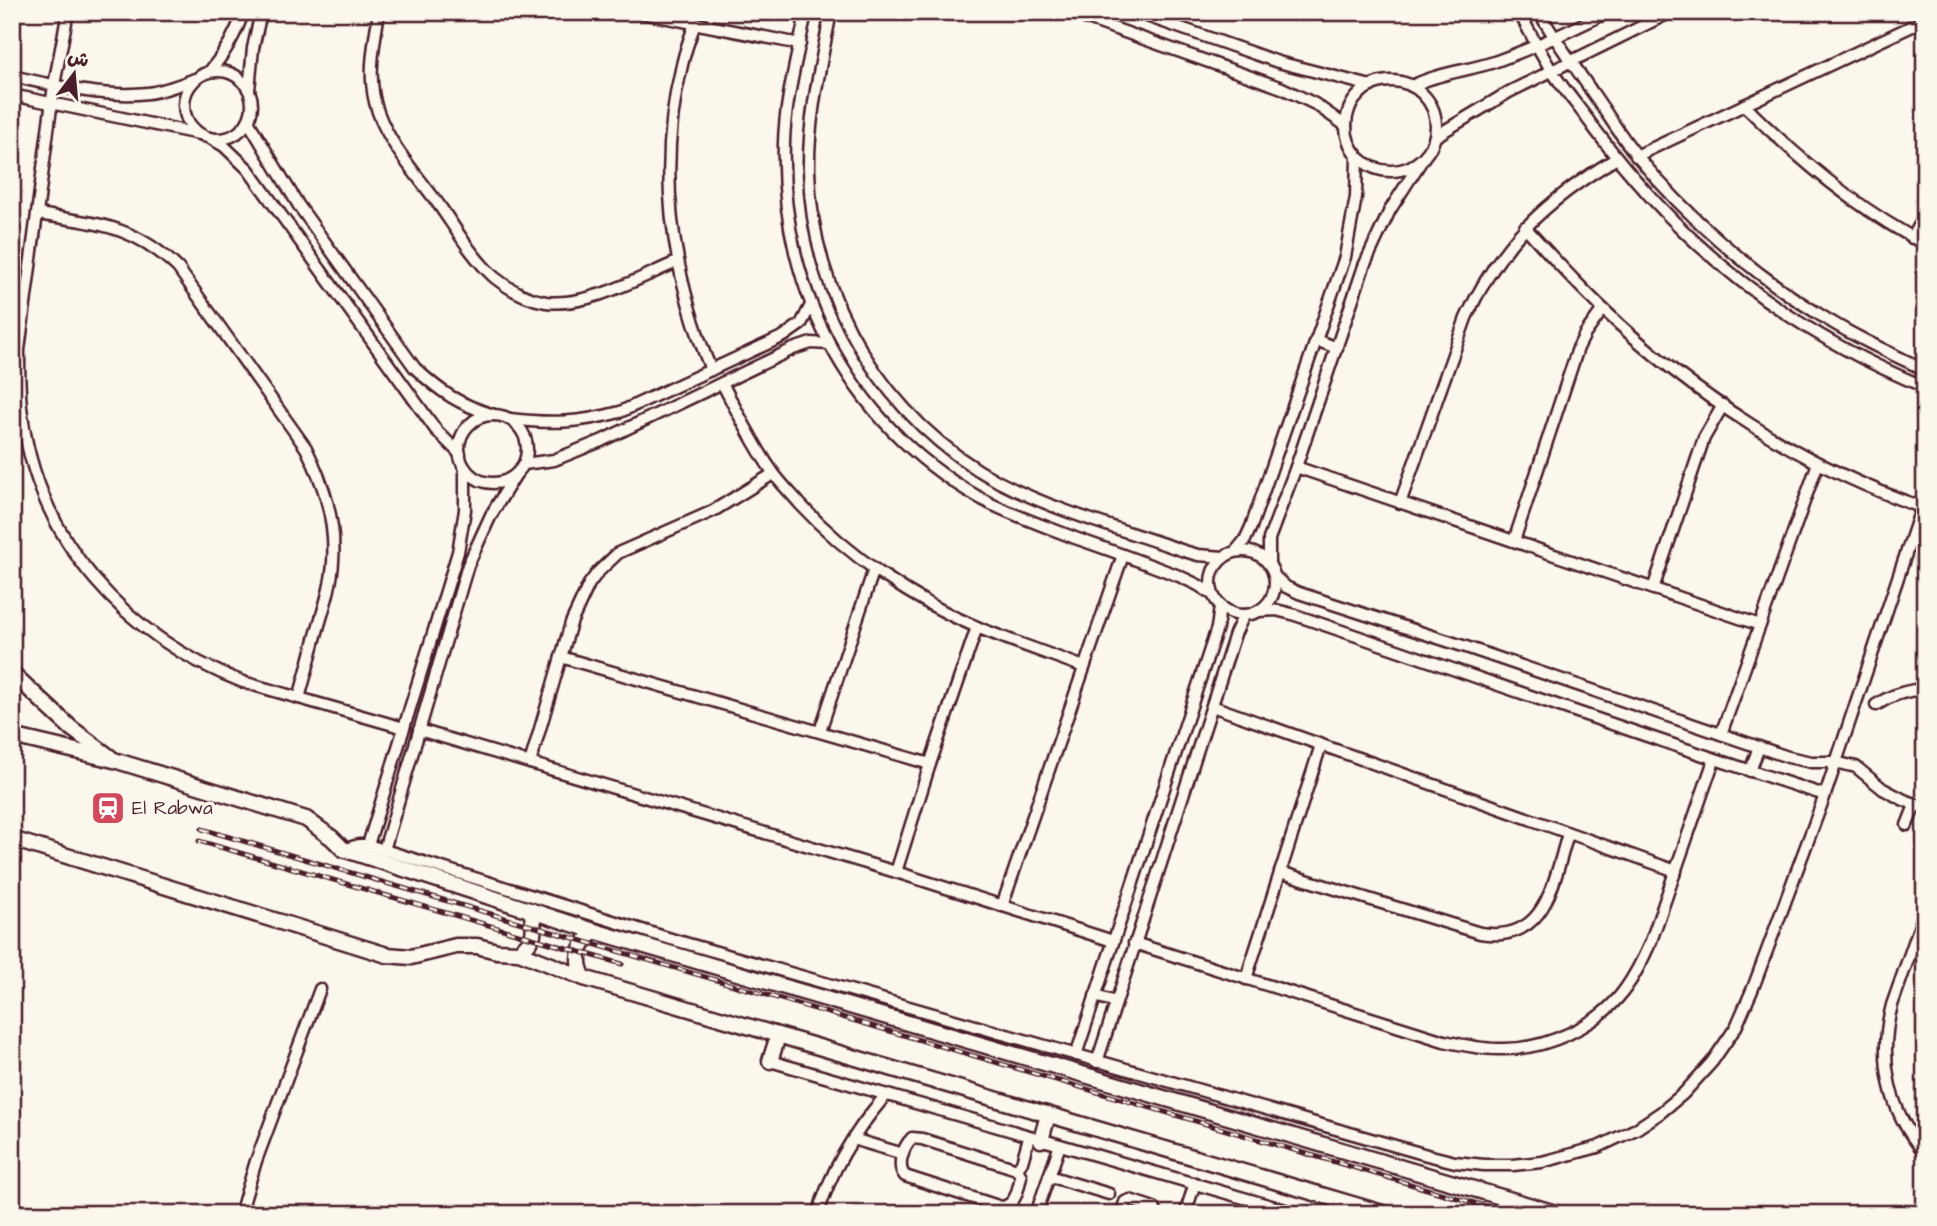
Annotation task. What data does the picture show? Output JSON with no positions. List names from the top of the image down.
{
  "places": {
    "station": ["El Rabwa"]
  },
  "north": "top"
}
